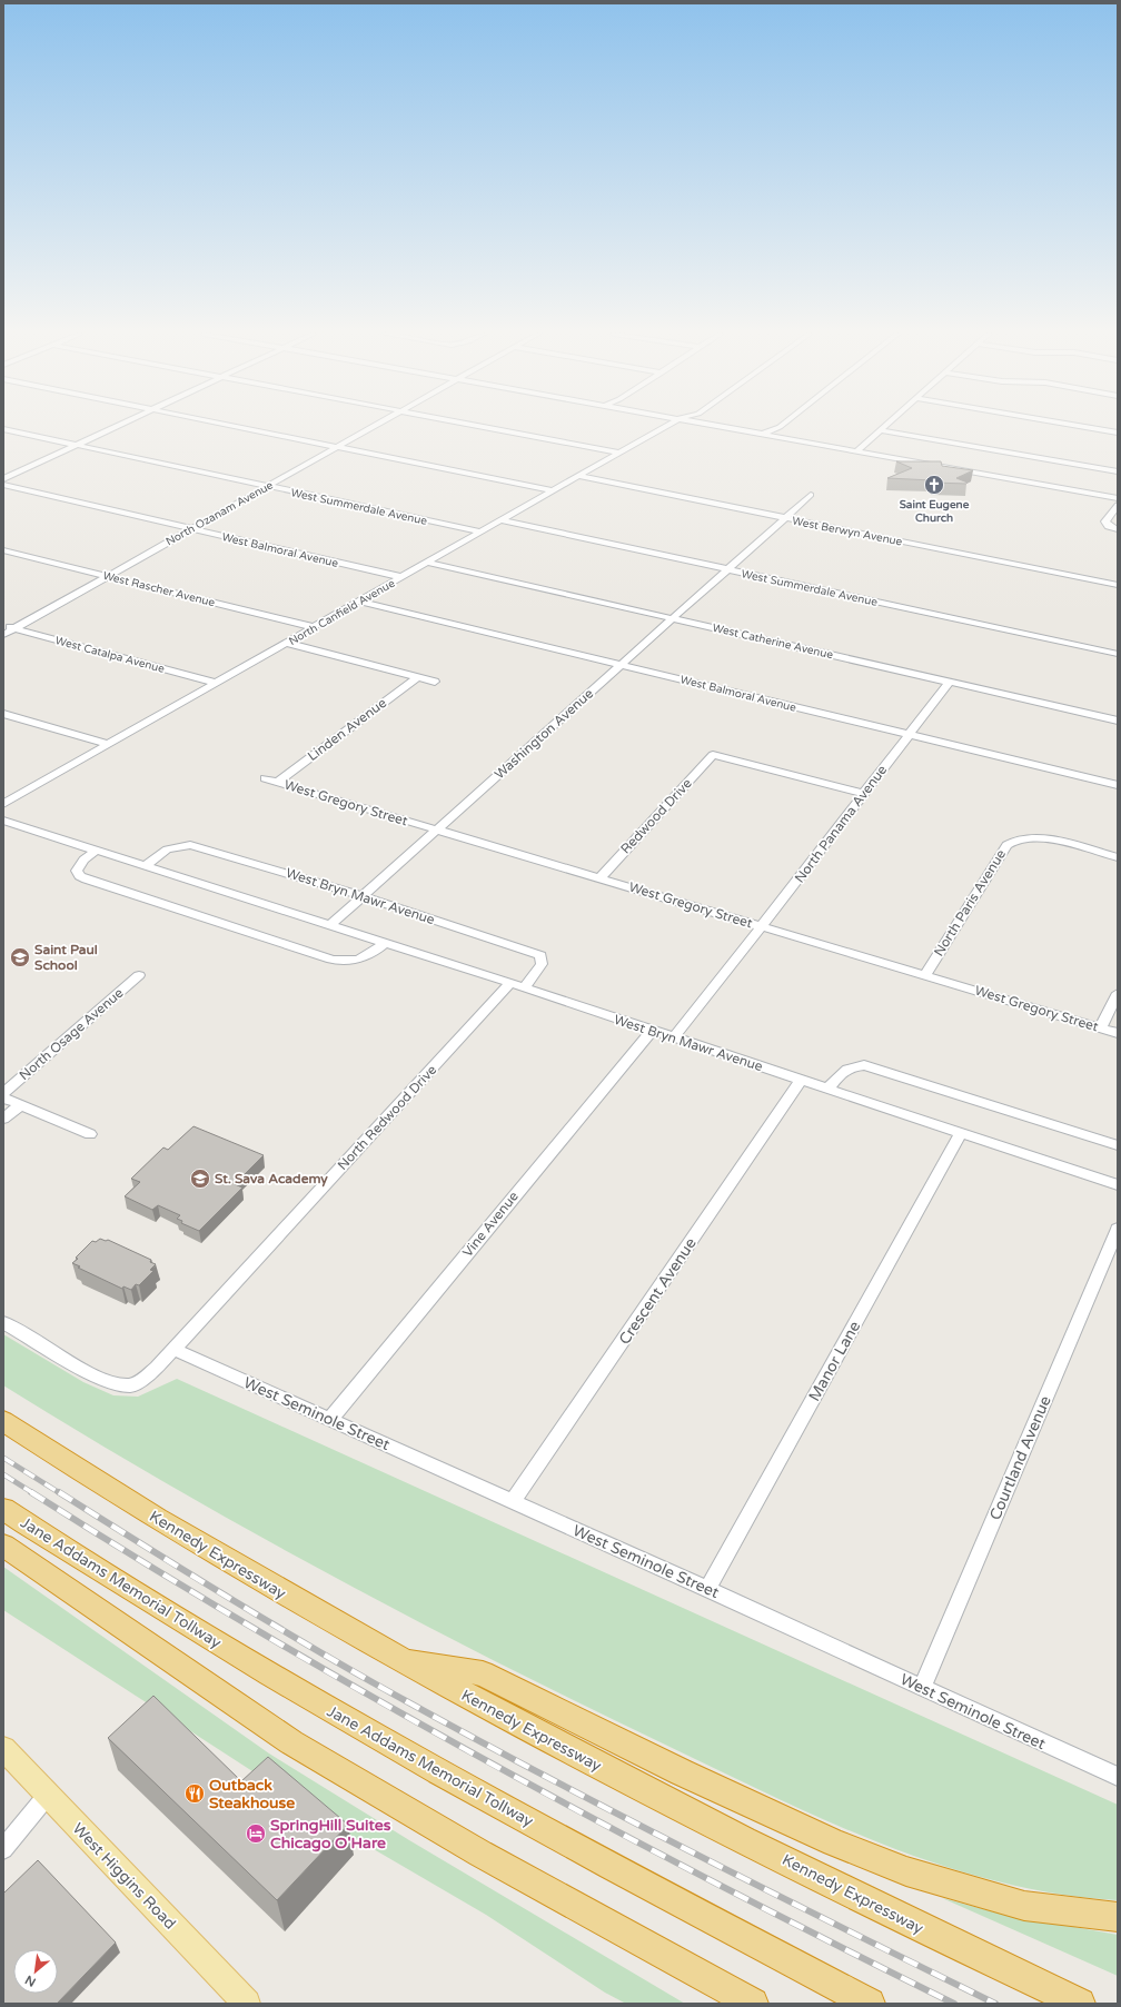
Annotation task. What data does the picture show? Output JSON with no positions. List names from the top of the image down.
{
  "streets": {
    "highway": ["Kennedy Expressway", "Jane Addams Memorial Tollway"],
    "main road": ["West Higgins Road"],
    "street": [
      "West Summerdale Avenue",
      "North Ozanam Avenue",
      "West Berwyn Avenue",
      "West Balmoral Avenue",
      "West Rascher Avenue",
      "North Canfield Avenue",
      "West Catherine Avenue",
      "West Catalpa Avenue",
      "Linden Avenue",
      "Washington Avenue",
      "West Gregory Street",
      "Redwood Drive",
      "North Panama Avenue",
      "West Bryn Mawr Avenue",
      "North Paris Avenue",
      "North Osage Avenue",
      "North Redwood Drive",
      "Vine Avenue",
      "Crescent Avenue",
      "Manor Lane",
      "West Seminole Street",
      "Courtland Avenue"
    ]
  },
  "crossings": [
    ["West Summerdale Avenue", "North Ozanam Avenue"],
    ["West Summerdale Avenue", "North Canfield Avenue"],
    ["West Summerdale Avenue", "Washington Avenue"],
    ["North Ozanam Avenue", "West Balmoral Avenue"],
    ["North Ozanam Avenue", "West Rascher Avenue"],
    ["North Ozanam Avenue", "West Catalpa Avenue"],
    ["West Berwyn Avenue", "North Canfield Avenue"],
    ["West Berwyn Avenue", "Washington Avenue"],
    ["West Balmoral Avenue", "North Canfield Avenue"],
    ["West Balmoral Avenue", "Washington Avenue"],
    ["West Balmoral Avenue", "North Panama Avenue"],
    ["West Rascher Avenue", "North Canfield Avenue"],
    ["North Canfield Avenue", "West Catherine Avenue"],
    ["North Canfield Avenue", "West Catalpa Avenue"],
    ["West Catherine Avenue", "Washington Avenue"],
    ["West Catherine Avenue", "North Panama Avenue"],
    ["Linden Avenue", "West Gregory Street"],
    ["Washington Avenue", "West Gregory Street"],
    ["Washington Avenue", "West Bryn Mawr Avenue"],
    ["West Gregory Street", "Redwood Drive"],
    ["West Gregory Street", "North Panama Avenue"],
    ["West Gregory Street", "North Paris Avenue"],
    ["Redwood Drive", "North Panama Avenue"],
    ["North Panama Avenue", "West Bryn Mawr Avenue"],
    ["West Bryn Mawr Avenue", "North Redwood Drive"],
    ["West Bryn Mawr Avenue", "Vine Avenue"],
    ["West Bryn Mawr Avenue", "Crescent Avenue"],
    ["West Bryn Mawr Avenue", "Manor Lane"],
    ["North Redwood Drive", "West Seminole Street"],
    ["Vine Avenue", "West Seminole Street"],
    ["Crescent Avenue", "West Seminole Street"],
    ["Manor Lane", "West Seminole Street"],
    ["West Seminole Street", "Courtland Avenue"]
  ],
  "places": {
    "church": ["Saint Eugene Church"],
    "school or university": ["Saint Paul School", "St. Sava Academy"],
    "restaurant": ["Outback Steakhouse"],
    "hotel": ["SpringHill Suites Chicago O'Hare"]
  },
  "north": "bottom left"
}
